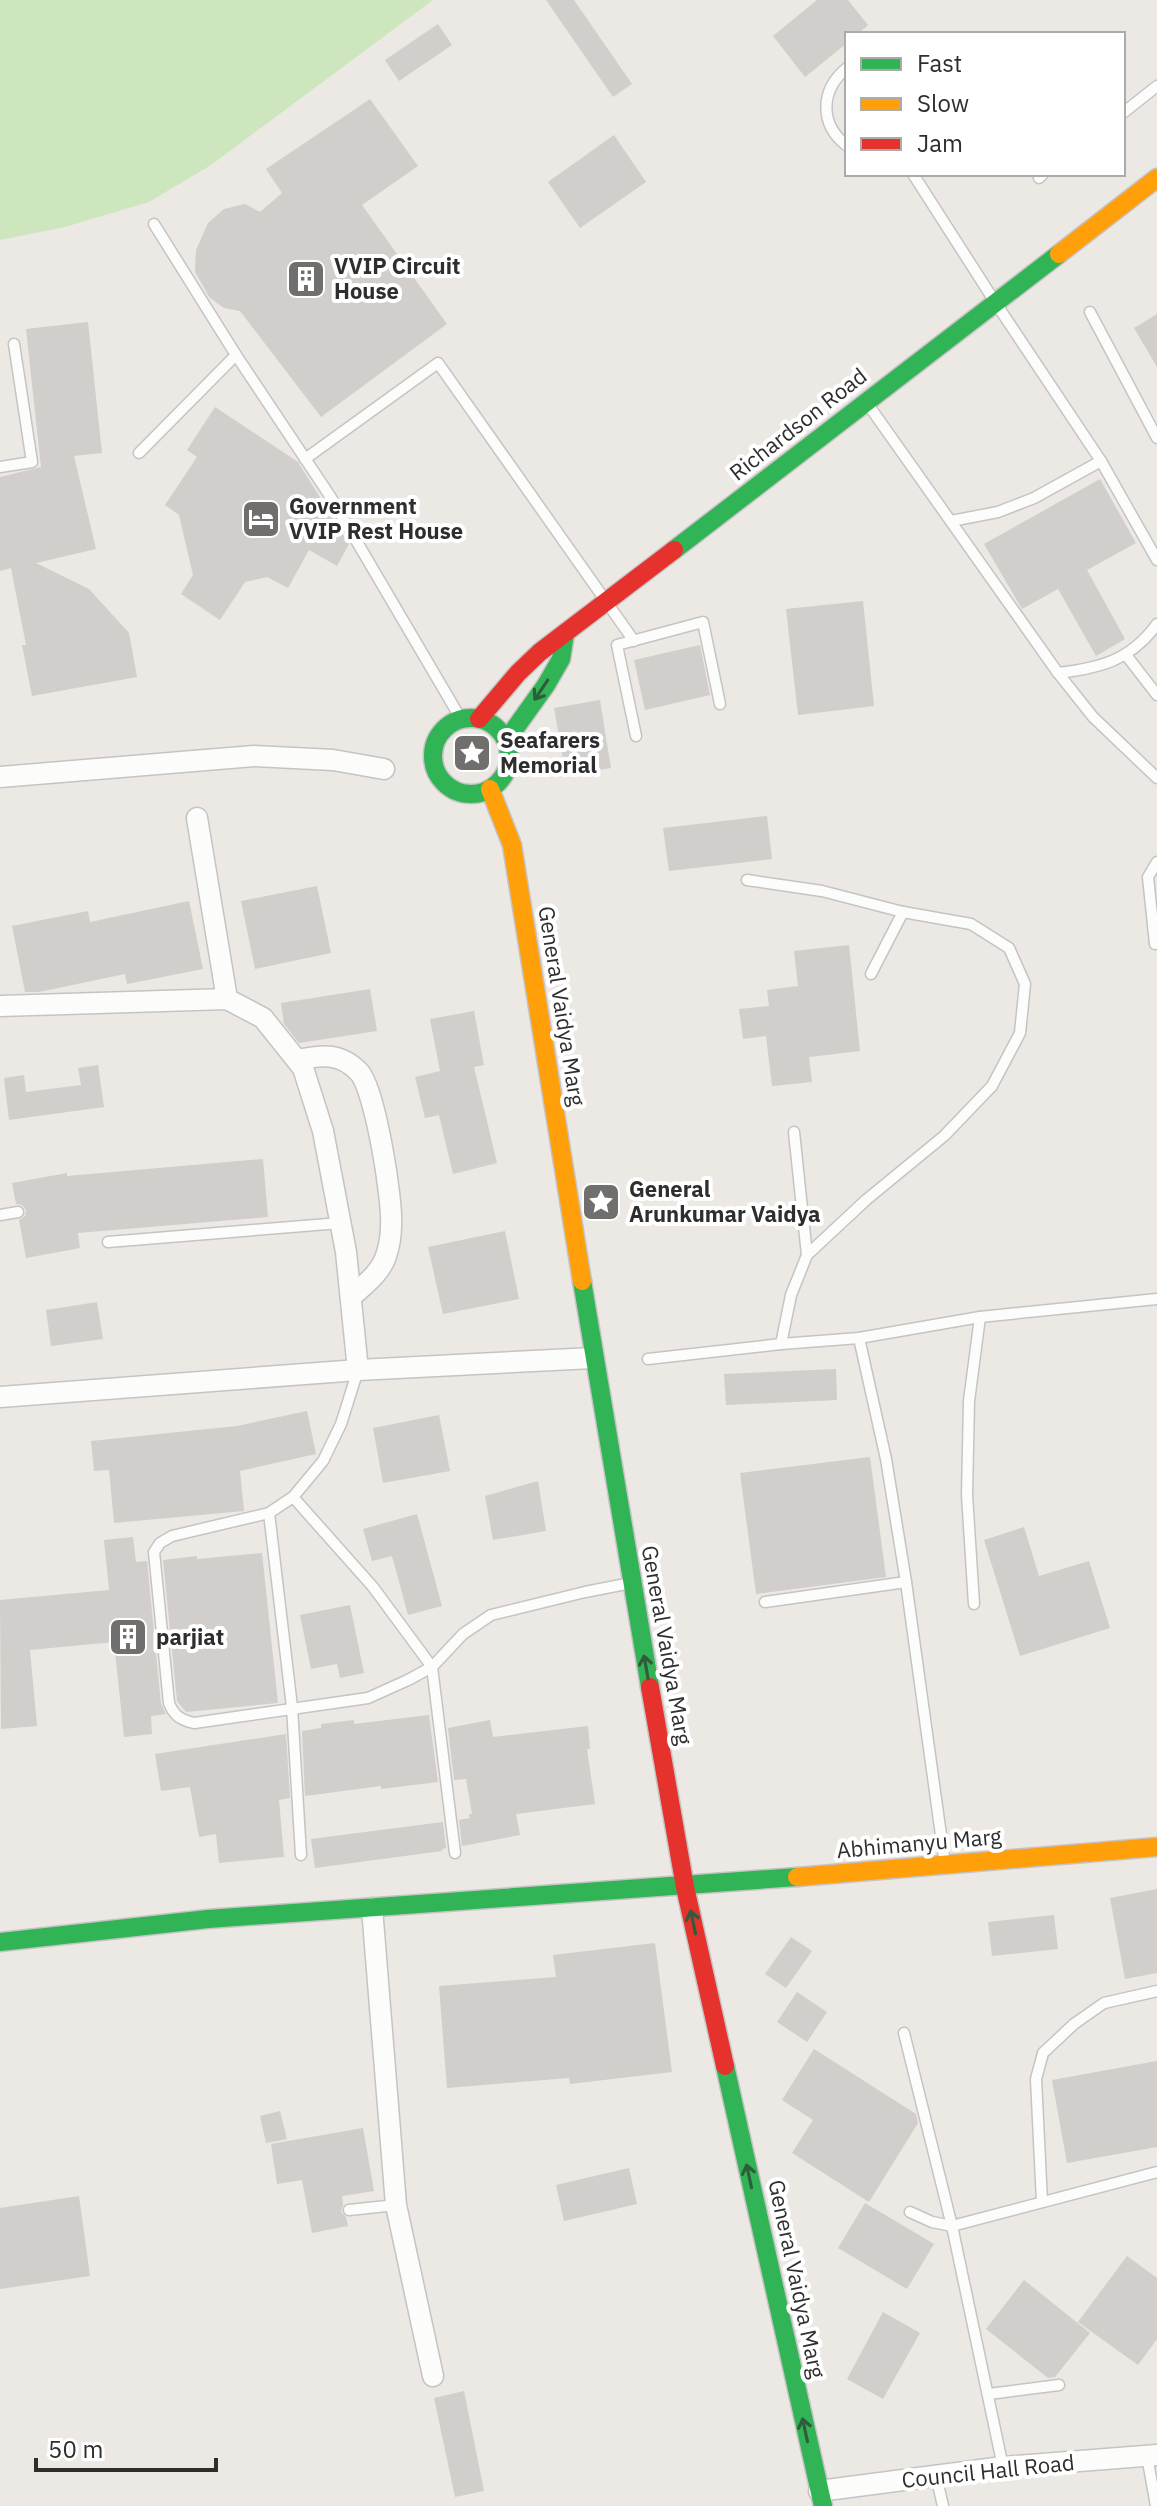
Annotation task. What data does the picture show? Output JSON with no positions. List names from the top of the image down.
{
  "streets": {
    "street": [
      "Richardson Road",
      "General Vaidya Marg",
      "Abhimanyu Marg",
      "Council Hall Road"
    ]
  },
  "crossings": [
    ["Richardson Road", "General Vaidya Marg"],
    ["General Vaidya Marg", "Abhimanyu Marg"],
    ["General Vaidya Marg", "Council Hall Road"]
  ],
  "one_way": ["General Vaidya Marg"],
  "places": {
    "building": ["VVIP Circuit House", "parjiat"],
    "hotel": ["Government VVIP Rest House"],
    "place": ["Seafarers Memorial", "General Arunkumar Vaidya"]
  },
  "legend": ["Fast", "Slow", "Jam"],
  "scale_bar": "50 m"
}
